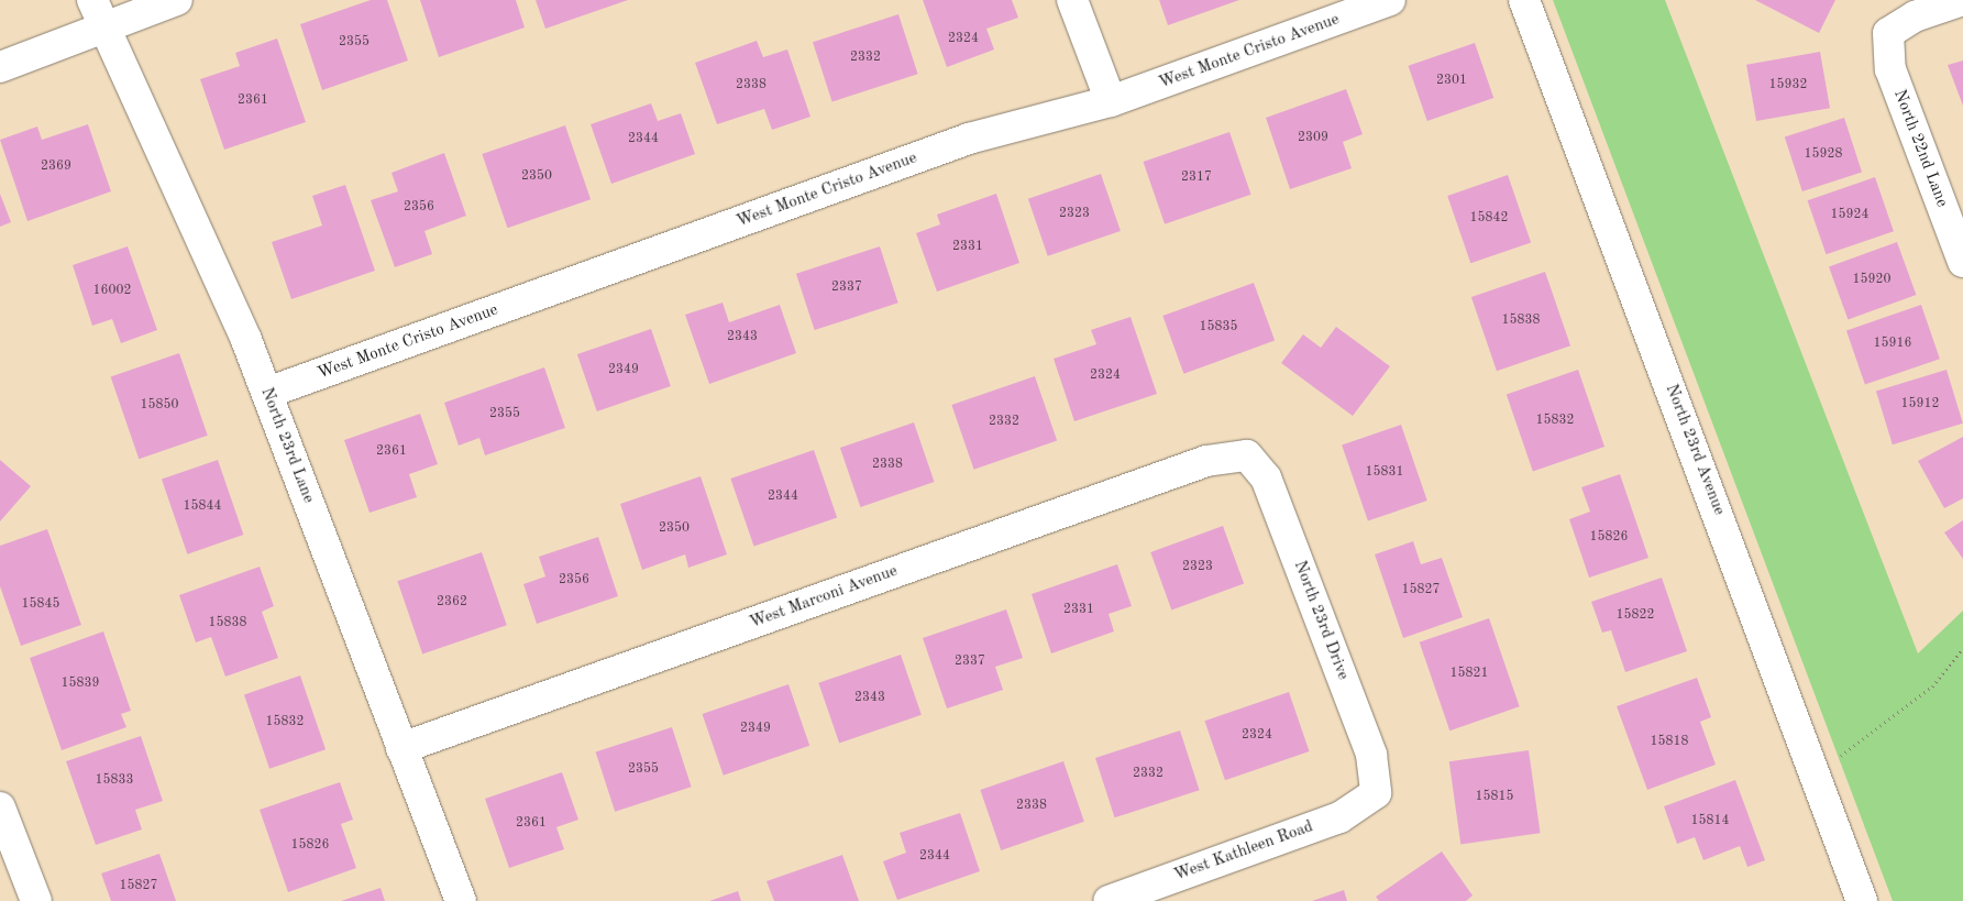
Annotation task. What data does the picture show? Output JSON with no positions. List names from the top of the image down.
{
  "streets": {
    "street": [
      "West Monte Cristo Avenue",
      "North 22nd Lane",
      "North 23rd Lane",
      "North 23rd Avenue",
      "West Marconi Avenue",
      "North 23rd Drive",
      "West Kathleen Road"
    ]
  },
  "crossings": [
    ["West Monte Cristo Avenue", "North 23rd Lane"],
    ["North 23rd Lane", "West Marconi Avenue"],
    ["West Marconi Avenue", "North 23rd Drive"],
    ["North 23rd Drive", "West Kathleen Road"]
  ],
  "house_numbers": [
    "2324",
    "2355",
    "2332",
    "2301",
    "2338",
    "15932",
    "2361",
    "2309",
    "2344",
    "15928",
    "2369",
    "2350",
    "2317",
    "2356",
    "2323",
    "15924",
    "15842",
    "2331",
    "15920",
    "2337",
    "16002",
    "15838",
    "15835",
    "2343",
    "15916",
    "2349",
    "2324",
    "15912",
    "15850",
    "2355",
    "15832",
    "2332",
    "2361",
    "2338",
    "15831",
    "2344",
    "15844",
    "2350",
    "15826",
    "2323",
    "2356",
    "15827",
    "2362",
    "15845",
    "2331",
    "15822",
    "15838",
    "2337",
    "15821",
    "15839",
    "2343",
    "15832",
    "2349",
    "2324",
    "15818",
    "2355",
    "2332",
    "15833",
    "15815",
    "2338",
    "15814",
    "2361",
    "15826",
    "2344",
    "15827"
  ]
}
